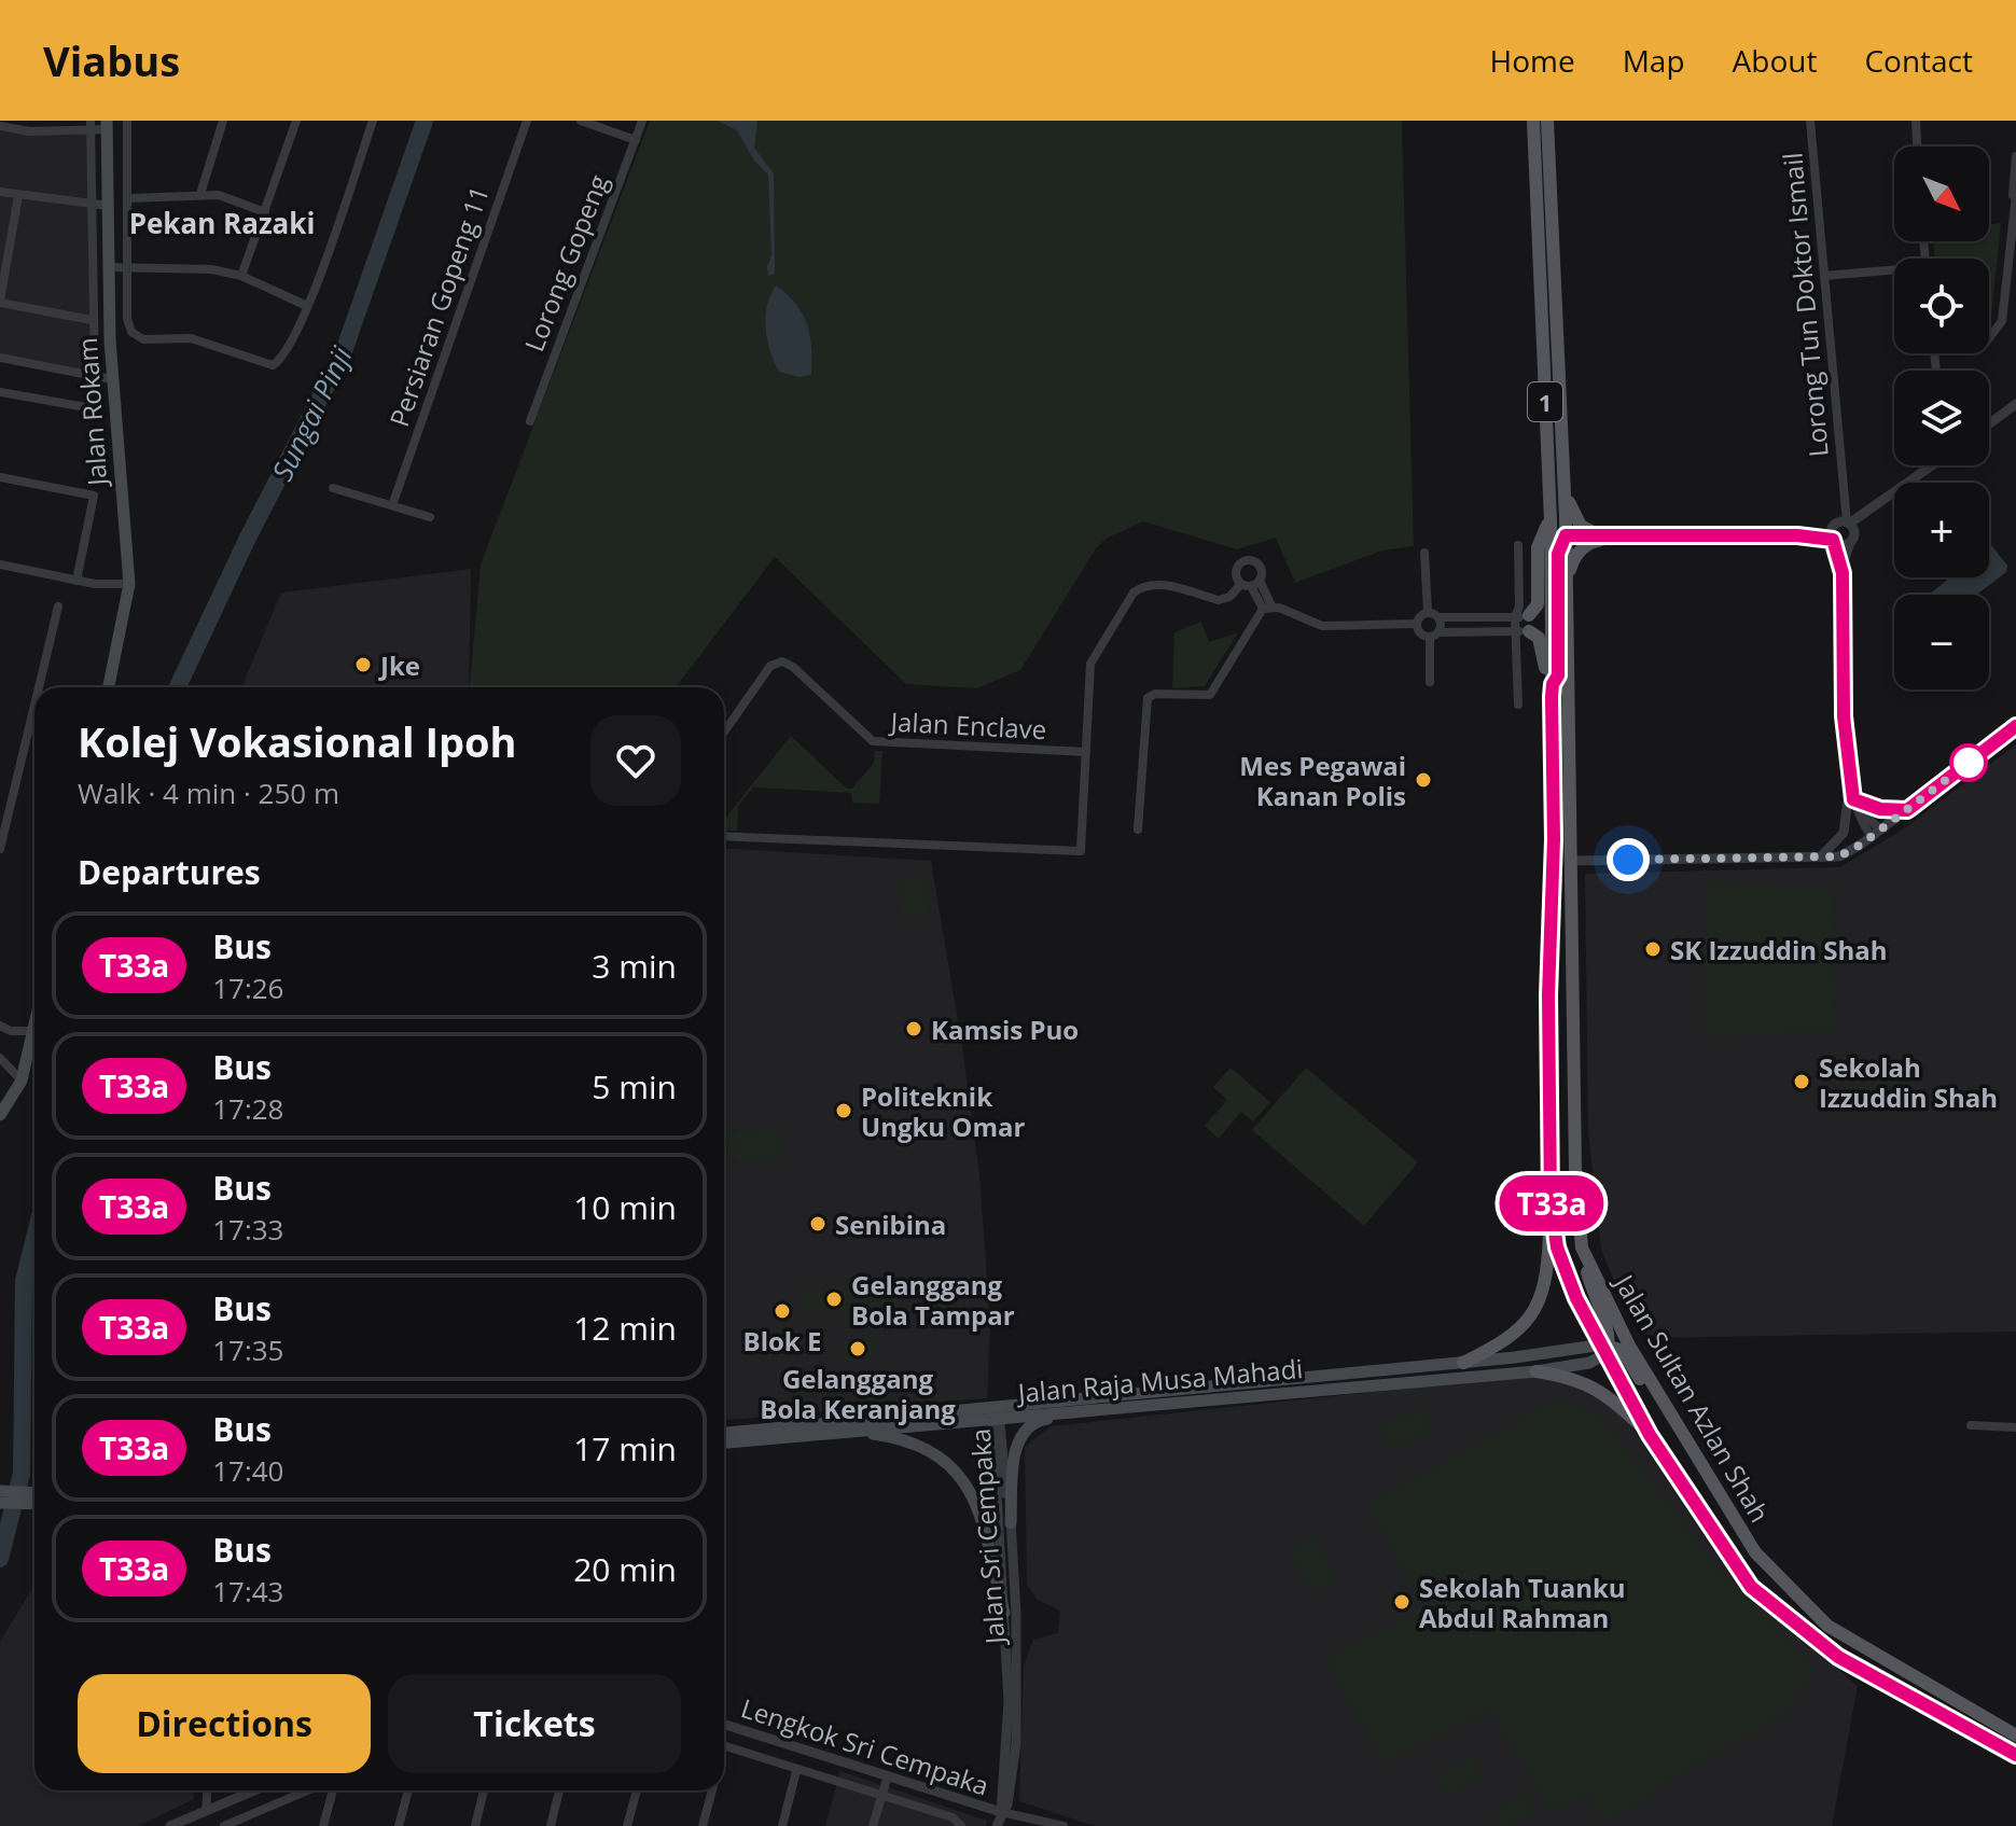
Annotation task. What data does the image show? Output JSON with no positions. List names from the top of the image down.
{
  "streets": {
    "main road": [
      "1",
      "Jalan Rokam",
      "Jalan Raja Musa Mahadi",
      "Jalan Sultan Azlan Shah"
    ],
    "street": [
      "Lorong Gopeng",
      "Lorong Tun Doktor Ismail",
      "Persiaran Gopeng 11",
      "Jalan Enclave",
      "Jalan Sri Cempaka",
      "Lengkok Sri Cempaka"
    ]
  },
  "crossings": [
    ["Jalan Raja Musa Mahadi", "Jalan Sultan Azlan Shah"],
    ["Jalan Raja Musa Mahadi", "Jalan Sri Cempaka"],
    ["Jalan Sri Cempaka", "Lengkok Sri Cempaka"]
  ],
  "districts": ["Pekan Razaki"],
  "water": ["Sungai Pinji"],
  "places": [
    "Jke",
    "Mes Pegawai Kanan Polis",
    "SK Izzuddin Shah",
    "Kamsis Puo",
    "Sekolah Izzuddin Shah",
    "Politeknik Ungku Omar",
    "Senibina",
    "Gelanggang Bola Tampar",
    "Blok E",
    "Gelanggang Bola Keranjang",
    "Sekolah Tuanku Abdul Rahman"
  ],
  "lines": ["bus line T33a"],
  "north": "bottom right",
  "page": {
    "header": "Viabus",
    "nav": [
      "Home",
      "Map",
      "About",
      "Contact"
    ],
    "on_map": "T33a",
    "map_buttons": ["+", "−"],
    "heading": [
      ["Kolej Vokasional Ipoh", "Walk · 4 min · 250 m"],
      "Departures"
    ],
    "list": [
      {
        "mark": "T33a",
        "name": "Bus",
        "note": "17:26",
        "value": "3 min"
      },
      {
        "mark": "T33a",
        "name": "Bus",
        "note": "17:28",
        "value": "5 min"
      },
      {
        "mark": "T33a",
        "name": "Bus",
        "note": "17:33",
        "value": "10 min"
      },
      {
        "mark": "T33a",
        "name": "Bus",
        "note": "17:35",
        "value": "12 min"
      },
      {
        "mark": "T33a",
        "name": "Bus",
        "note": "17:40",
        "value": "17 min"
      },
      {
        "mark": "T33a",
        "name": "Bus",
        "note": "17:43",
        "value": "20 min"
      }
    ],
    "buttons": ["Directions", "Tickets"]
  }
}
